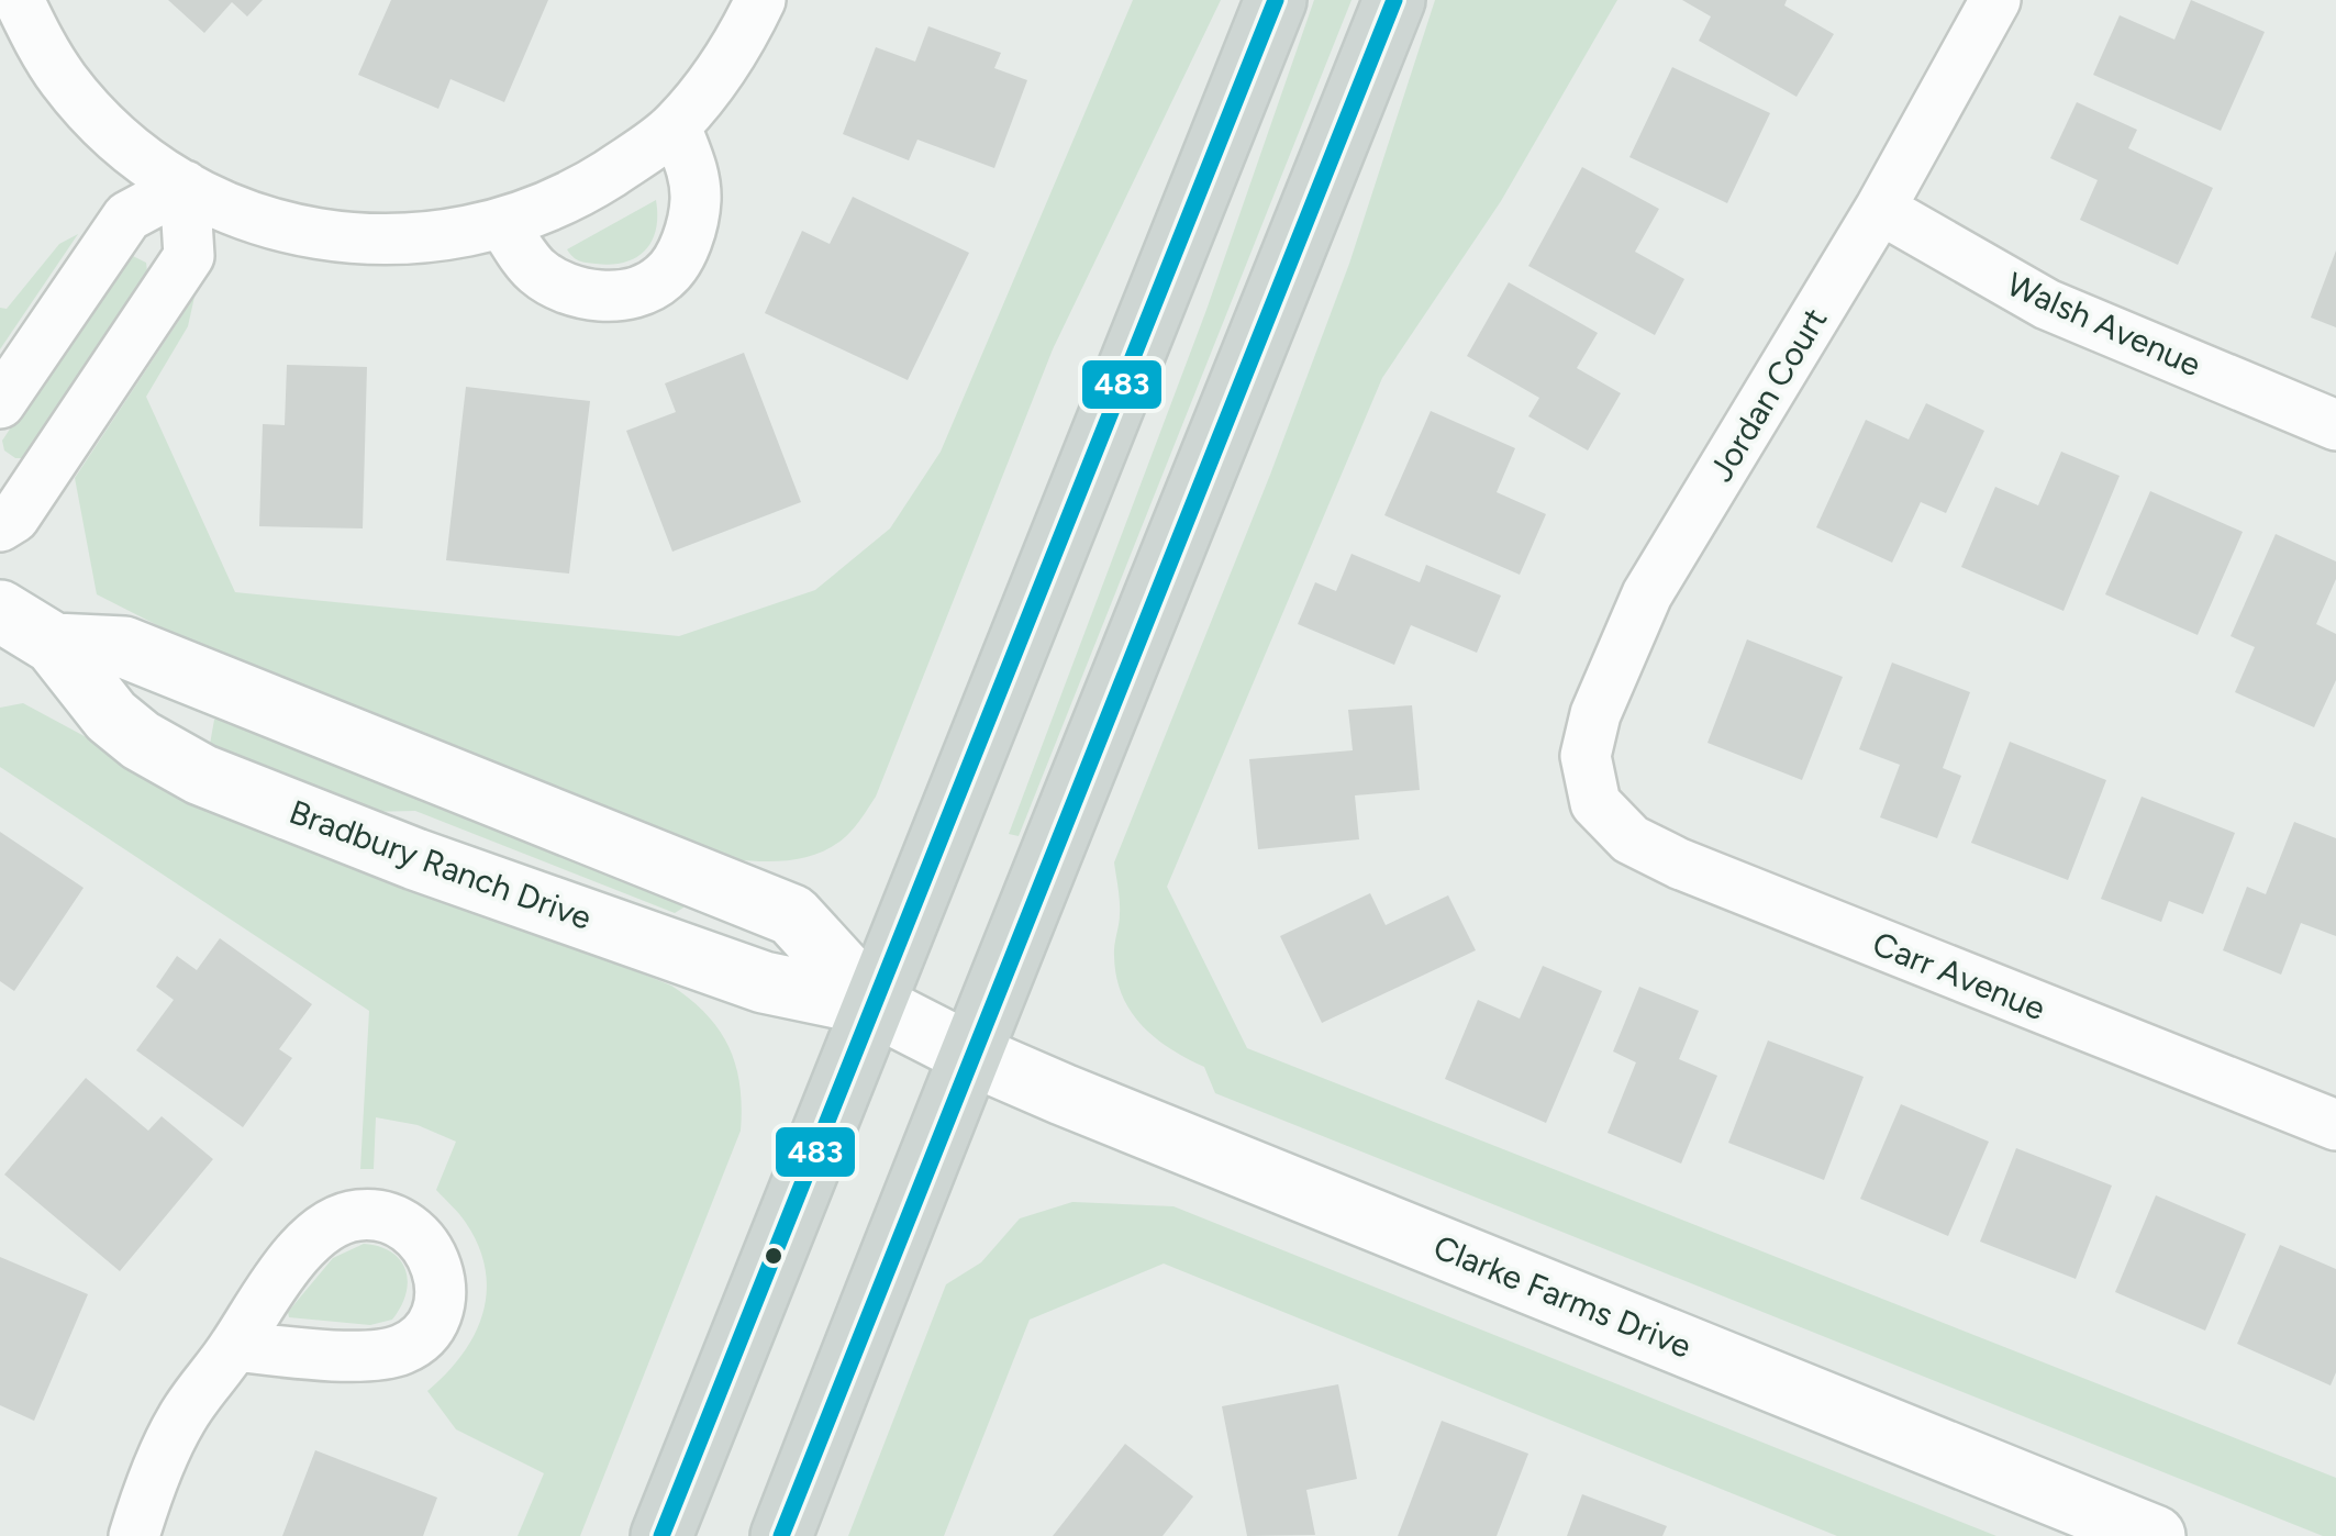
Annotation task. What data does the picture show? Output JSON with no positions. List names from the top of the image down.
{
  "streets": {
    "street": [
      "Walsh Avenue",
      "Jordan Court",
      "Bradbury Ranch Drive",
      "Carr Avenue",
      "Clarke Farms Drive"
    ]
  },
  "crossings": [
    ["Walsh Avenue", "Jordan Court"],
    ["Jordan Court", "Carr Avenue"],
    ["Bradbury Ranch Drive", "Clarke Farms Drive"]
  ],
  "lines": ["transit line 483"]
}
